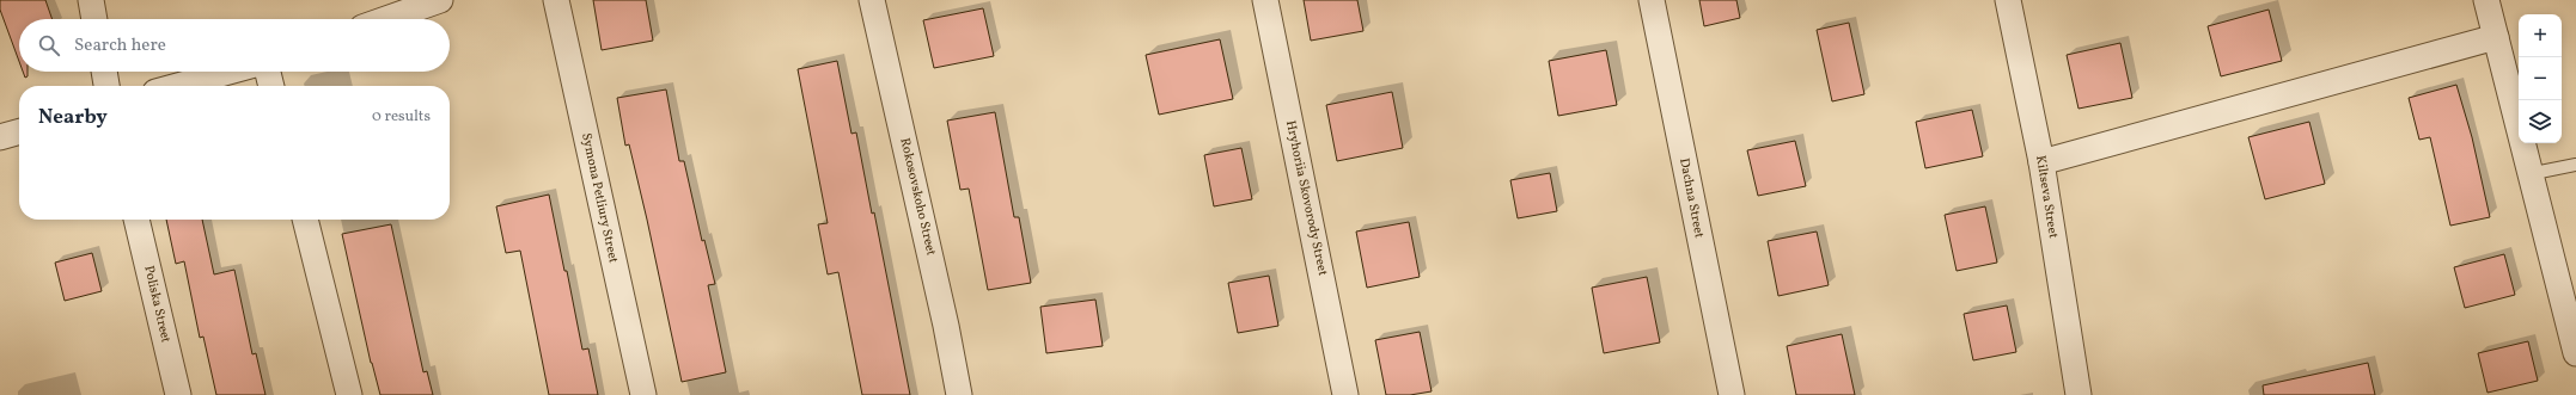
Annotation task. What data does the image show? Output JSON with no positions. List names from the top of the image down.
{
  "streets": {
    "street": [
      "Rokosovskoho Street",
      "Kiltseva Street",
      "Symona Petliury Street",
      "Hryhoriia Skovorody Street",
      "Dachna Street",
      "Poliska Street"
    ]
  },
  "page": {
    "map_buttons": ["+", "−"],
    "search": "Search here",
    "heading": ["Nearby", "0 results"]
  }
}
